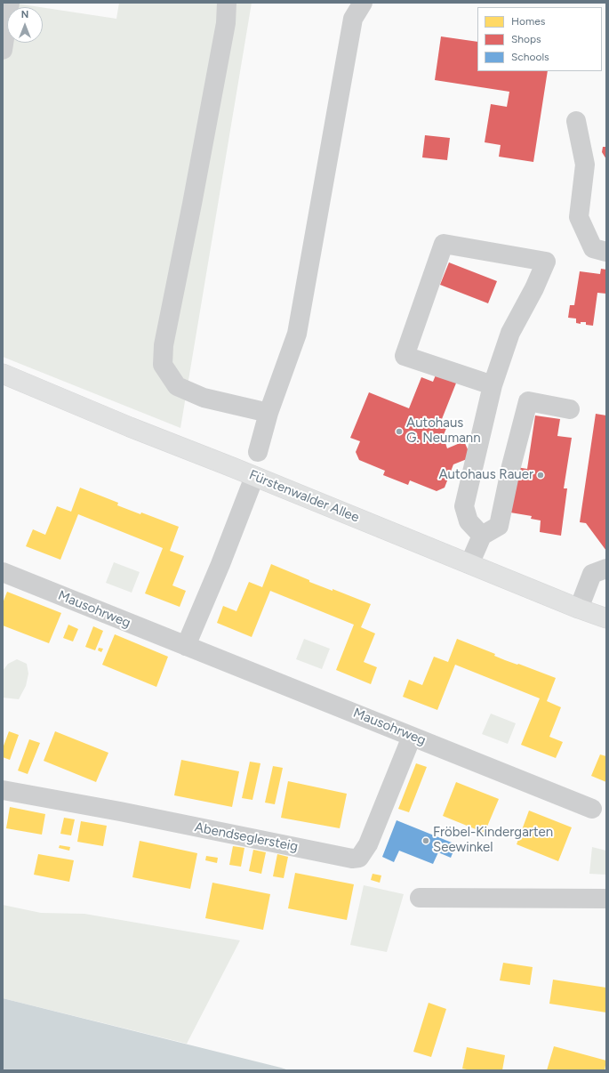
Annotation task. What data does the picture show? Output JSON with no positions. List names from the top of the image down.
{
  "streets": {
    "main road": ["Fürstenwalder Allee"],
    "street": ["Mausohrweg", "Abendseglersteig"]
  },
  "crossings": [
    ["Mausohrweg", "Abendseglersteig"]
  ],
  "places": ["Autohaus G. Neumann", "Autohaus Rauer", "Fröbel-Kindergarten Seewinkel"],
  "legend": ["Homes", "Shops", "Schools"],
  "north": "top"
}
